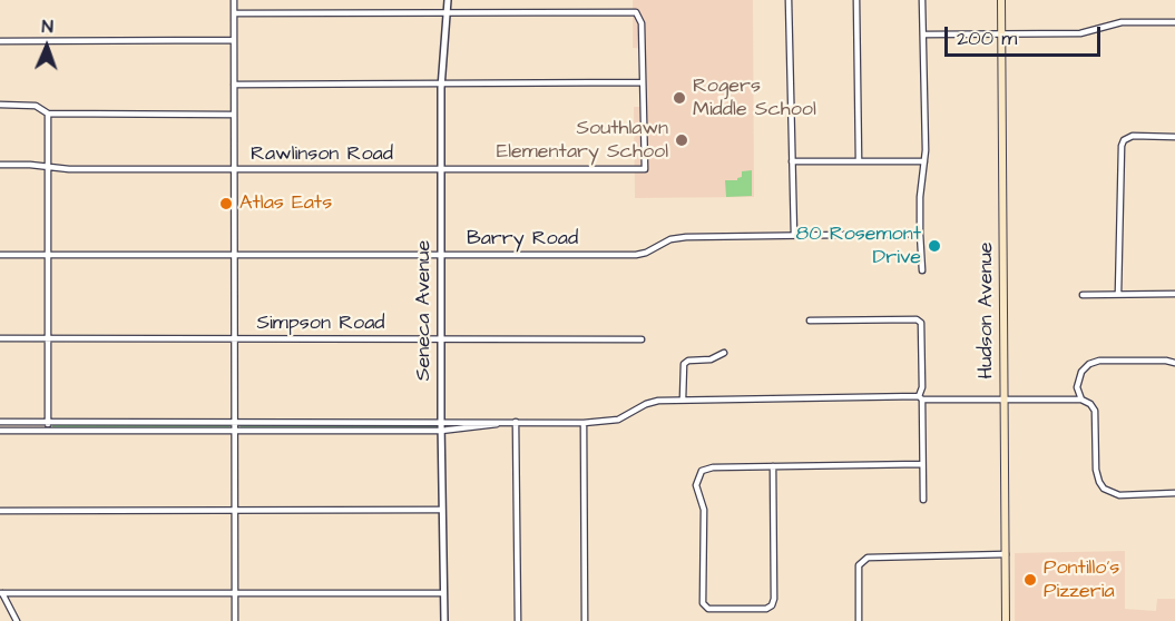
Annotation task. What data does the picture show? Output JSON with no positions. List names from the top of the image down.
{
  "streets": {
    "main road": ["Hudson Avenue"],
    "street": [
      "Rawlinson Road",
      "Barry Road",
      "Seneca Avenue",
      "Simpson Road"
    ]
  },
  "crossings": [
    ["Rawlinson Road", "Seneca Avenue"],
    ["Barry Road", "Seneca Avenue"],
    ["Seneca Avenue", "Simpson Road"]
  ],
  "places": [
    "Rogers Middle School",
    "Southlawn Elementary School",
    "Atlas Eats",
    "80 Rosemont Drive",
    "Pontillo's Pizzeria"
  ],
  "scale_bar": "200 m",
  "north": "top"
}
